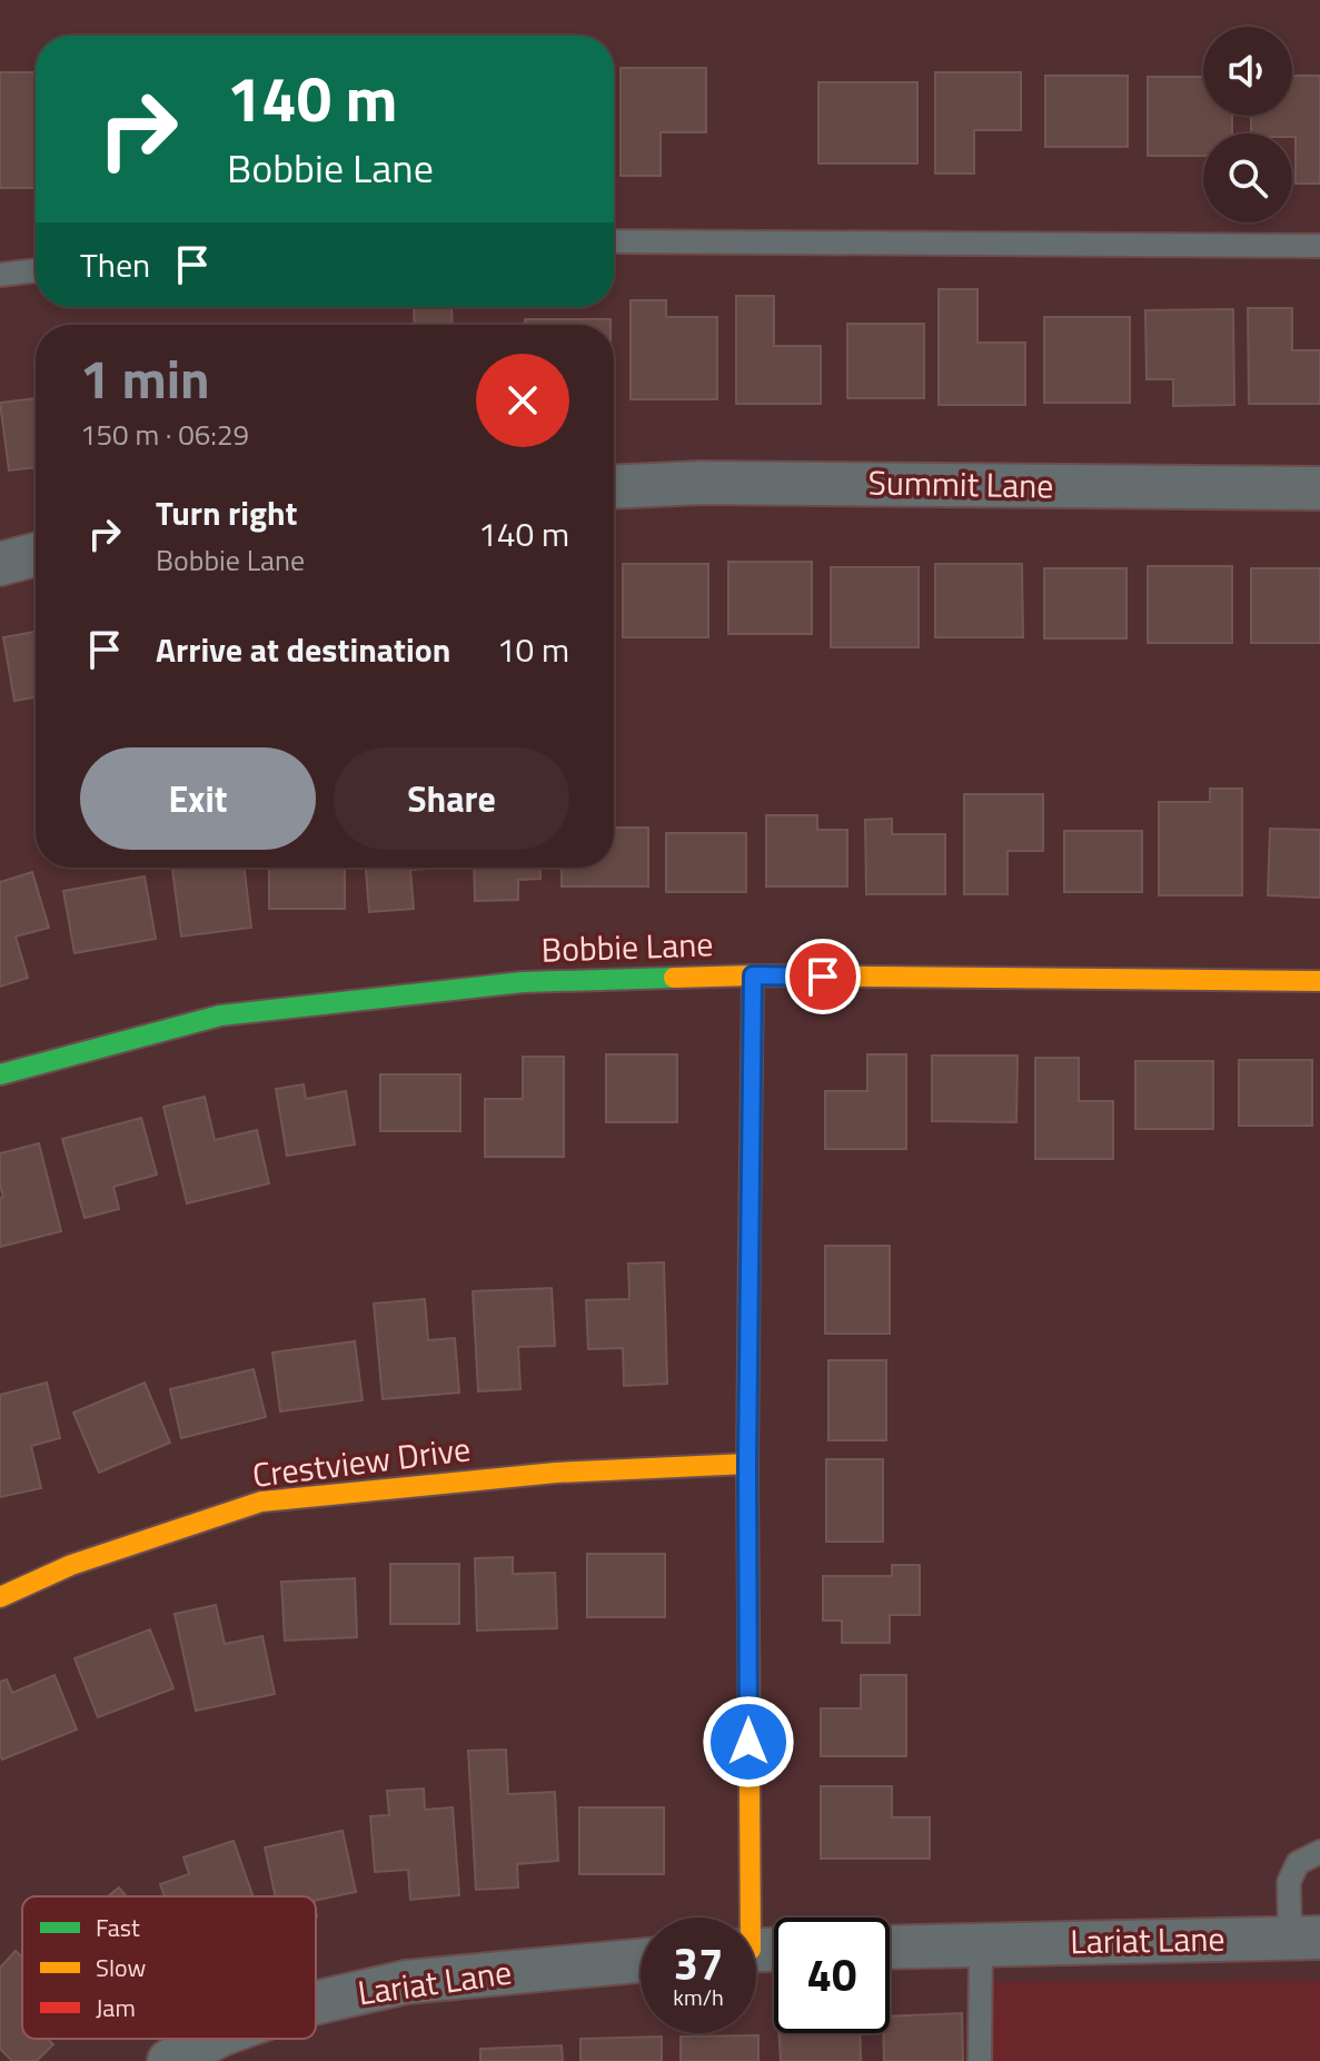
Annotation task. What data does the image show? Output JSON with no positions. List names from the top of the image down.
{
  "streets": {
    "street": [
      "Summit Lane",
      "Bobbie Lane",
      "Crestview Drive",
      "Lariat Lane"
    ]
  },
  "legend": ["Fast", "Slow", "Jam"],
  "page": {
    "turn": ["140 m", "Bobbie Lane"],
    "then": "Then",
    "heading": ["1 min", "150 m · 06:29"],
    "list": [
      {
        "name": "Turn right",
        "note": "Bobbie Lane",
        "value": "140 m"
      },
      {
        "name": "Arrive at destination",
        "value": "10 m"
      }
    ],
    "buttons": ["Exit", "Share"],
    "speed": "37 km/h",
    "limit": "40"
  }
}
